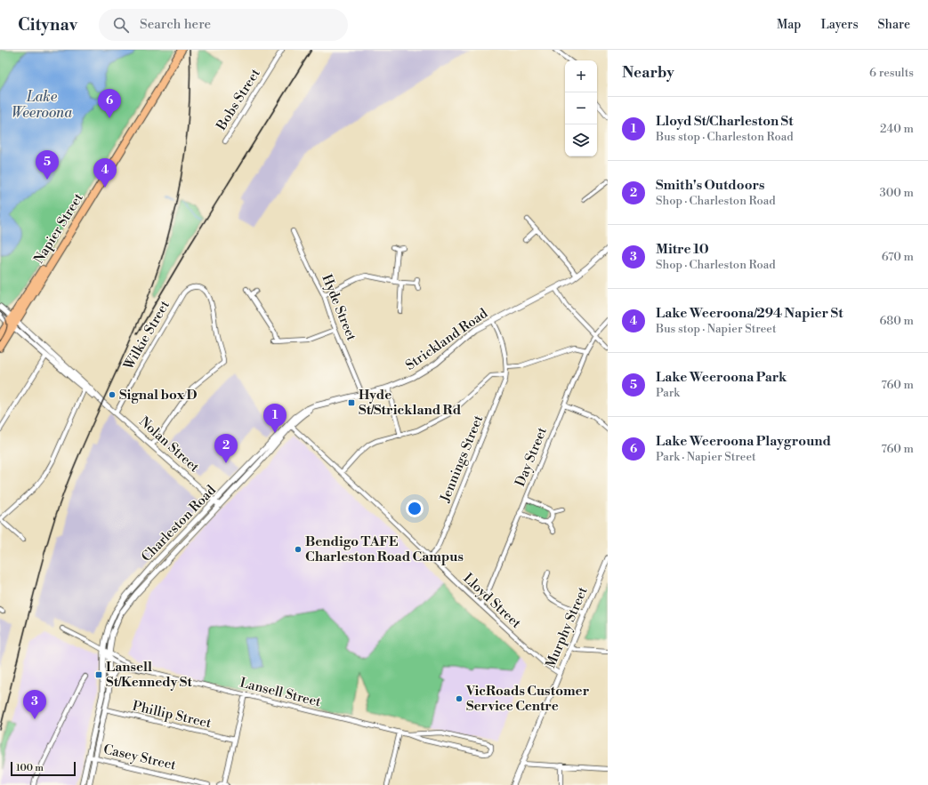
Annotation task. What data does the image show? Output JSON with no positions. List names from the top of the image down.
{
  "streets": {
    "highway": ["Napier Street"],
    "street": [
      "Bobs Street",
      "Hyde Street",
      "Wilkie Street",
      "Strickland Road",
      "Nolan Street",
      "Day Street",
      "Jennings Street",
      "Charleston Road",
      "Lloyd Street",
      "Murphy Street",
      "Lansell Street",
      "Phillip Street",
      "Casey Street"
    ]
  },
  "crossings": [
    ["Napier Street", "Nolan Street"],
    ["Hyde Street", "Strickland Road"],
    ["Wilkie Street", "Nolan Street"],
    ["Strickland Road", "Jennings Street"],
    ["Strickland Road", "Charleston Road"],
    ["Strickland Road", "Lloyd Street"],
    ["Nolan Street", "Charleston Road"],
    ["Day Street", "Lloyd Street"],
    ["Jennings Street", "Lloyd Street"],
    ["Charleston Road", "Lloyd Street"],
    ["Charleston Road", "Lansell Street"],
    ["Charleston Road", "Phillip Street"],
    ["Charleston Road", "Casey Street"],
    ["Lloyd Street", "Murphy Street"]
  ],
  "water": ["Lake Weeroona"],
  "places": {
    "other": ["Signal box D", "Bendigo TAFE Charleston Road Campus", "VicRoads Customer Service Centre"],
    "transit": ["Hyde St/Strickland Rd", "Lansell St/Kennedy St"]
  },
  "scale_bar": "100 m",
  "page": {
    "header": "Citynav",
    "search": "Search here",
    "nav": ["Map", "Layers", "Share"],
    "heading": ["Nearby", "6 results"],
    "map_buttons": ["+", "−"],
    "pins": [
      "6",
      "5",
      "4",
      "1",
      "2",
      "3"
    ],
    "list": [
      {
        "mark": "1",
        "name": "Lloyd St/Charleston St",
        "note": "Bus stop · Charleston Road",
        "value": "240 m"
      },
      {
        "mark": "2",
        "name": "Smith's Outdoors",
        "note": "Shop · Charleston Road",
        "value": "300 m"
      },
      {
        "mark": "3",
        "name": "Mitre 10",
        "note": "Shop · Charleston Road",
        "value": "670 m"
      },
      {
        "mark": "4",
        "name": "Lake Weeroona/294 Napier St",
        "note": "Bus stop · Napier Street",
        "value": "680 m"
      },
      {
        "mark": "5",
        "name": "Lake Weeroona Park",
        "note": "Park",
        "value": "760 m"
      },
      {
        "mark": "6",
        "name": "Lake Weeroona Playground",
        "note": "Park · Napier Street",
        "value": "760 m"
      }
    ],
    "scale": "100 m"
  }
}
